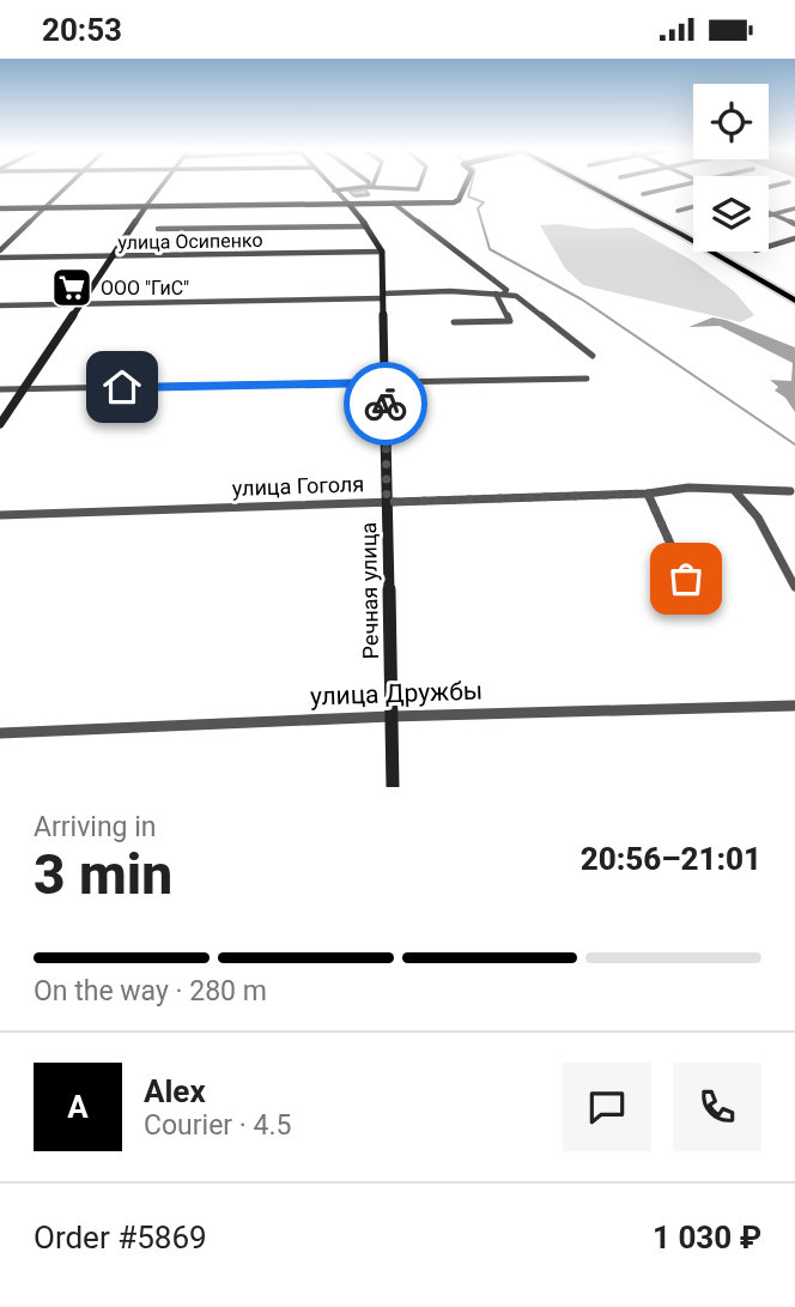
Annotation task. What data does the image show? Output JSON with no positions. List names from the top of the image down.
{
  "streets": {
    "street": [
      "улица Осипенко",
      "улица Гоголя",
      "Речная улица",
      "улица Дружбы"
    ]
  },
  "crossings": [
    ["улица Осипенко", "Речная улица"],
    ["улица Гоголя", "Речная улица"],
    ["Речная улица", "улица Дружбы"]
  ],
  "places": {
    "supermarket": ["ООО \"ГиС\""]
  },
  "page": {
    "status": "20:53",
    "heading": ["3 min", "Arriving in", "20:56–21:01"],
    "panel": [
      "Alex",
      "Courier · 4.5",
      "Order #5869",
      "1 030 ₽"
    ],
    "bar": "On the way · 280 m",
    "round": "A"
  }
}
